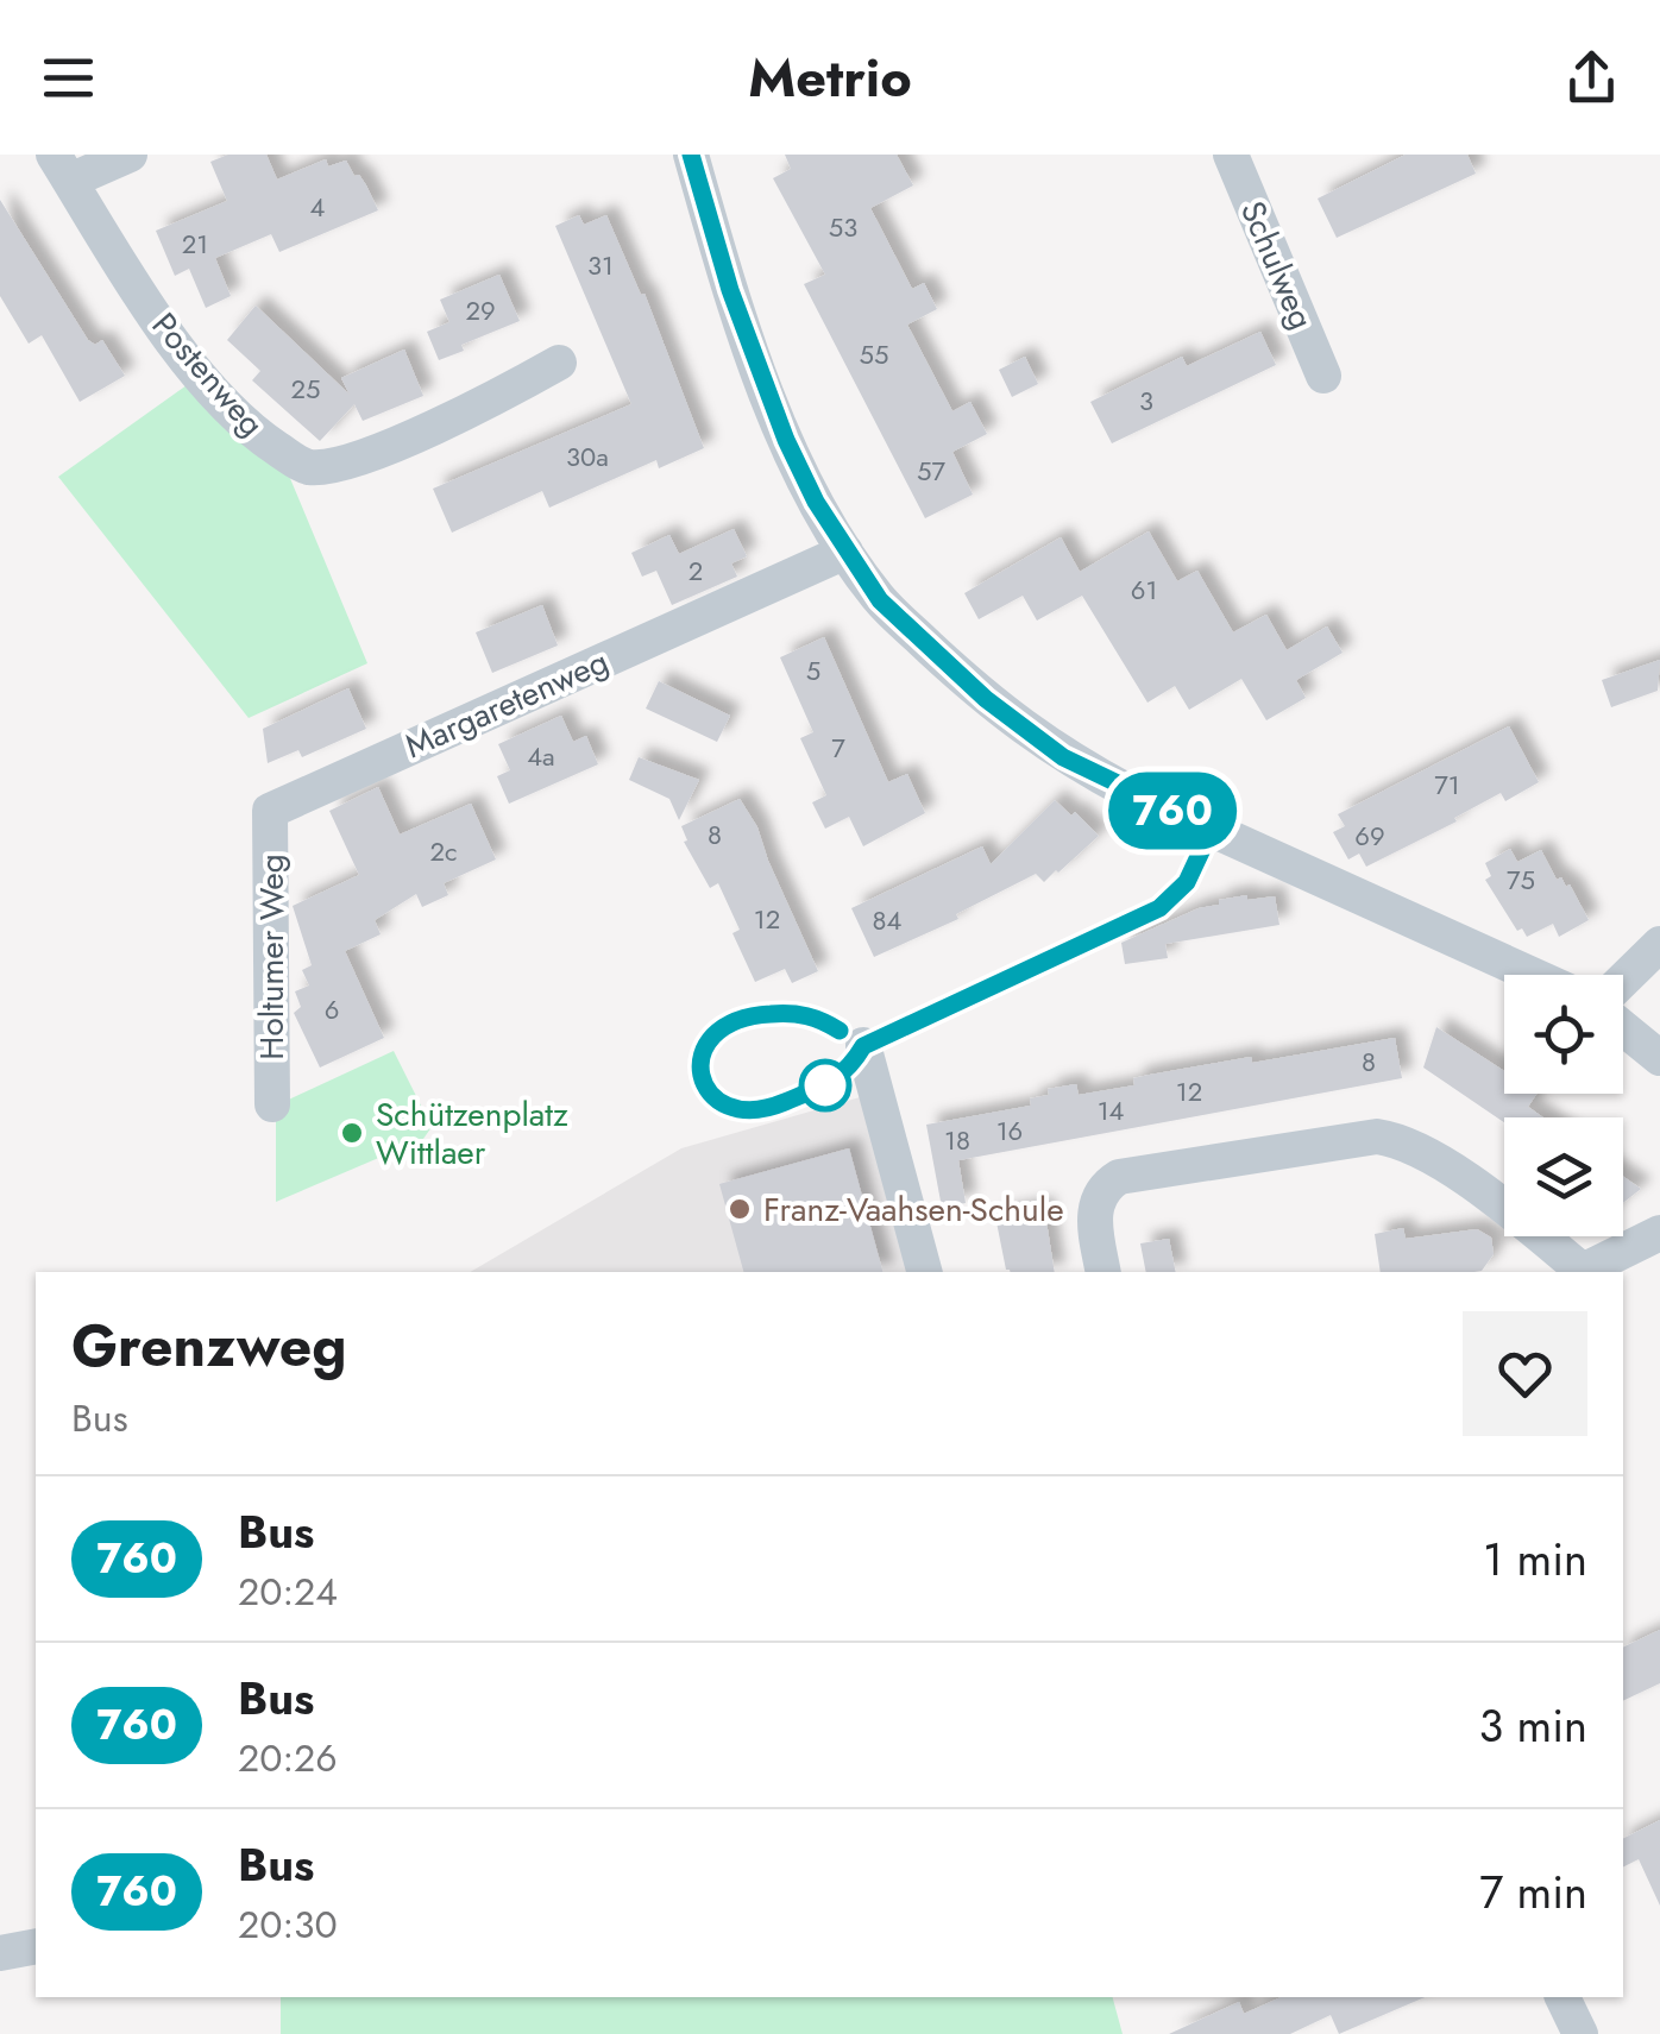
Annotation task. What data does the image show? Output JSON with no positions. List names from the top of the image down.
{
  "streets": {
    "street": [
      "Schulweg",
      "Postenweg",
      "Margaretenweg",
      "Holtumer Weg"
    ]
  },
  "crossings": [
    ["Margaretenweg", "Holtumer Weg"]
  ],
  "places": ["Schützenplatz Wittlaer", "Franz-Vaahsen-Schule"],
  "lines": ["bus line 760"],
  "house_numbers": [
    "4",
    "53",
    "21",
    "31",
    "29",
    "55",
    "25",
    "3",
    "30a",
    "57",
    "2",
    "61",
    "5",
    "7",
    "4a",
    "71",
    "8",
    "69",
    "2c",
    "75",
    "12",
    "84",
    "6",
    "8",
    "12",
    "14",
    "16",
    "18"
  ],
  "page": {
    "header": "Metrio",
    "on_map": "760",
    "heading": ["Grenzweg", "Bus"],
    "list": [
      {
        "mark": "760",
        "name": "Bus",
        "note": "20:24",
        "value": "1 min"
      },
      {
        "mark": "760",
        "name": "Bus",
        "note": "20:26",
        "value": "3 min"
      },
      {
        "mark": "760",
        "name": "Bus",
        "note": "20:30",
        "value": "7 min"
      }
    ]
  }
}
